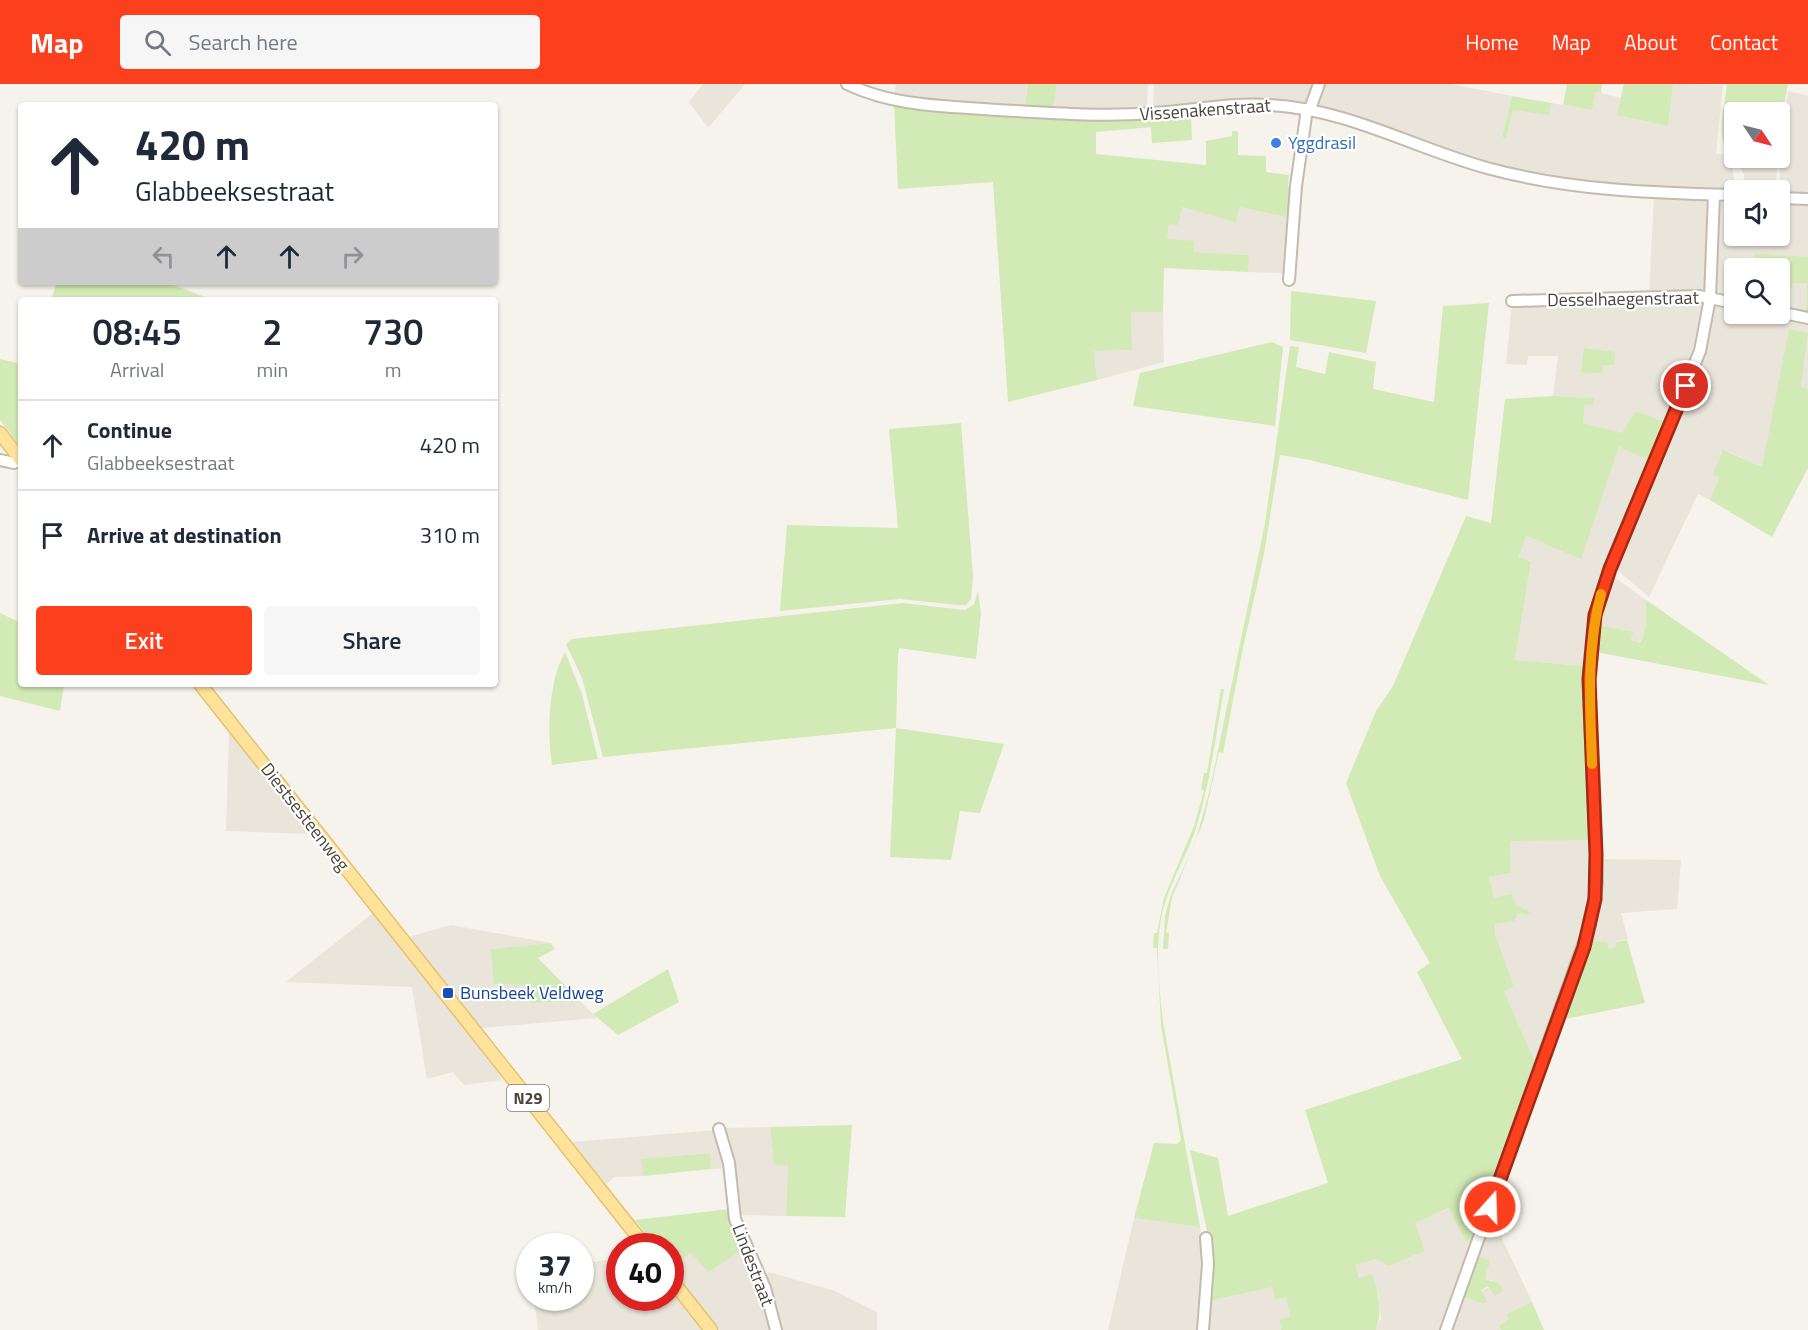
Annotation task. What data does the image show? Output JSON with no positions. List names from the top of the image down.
{
  "streets": {
    "main road": ["Diestsesteenweg", "N29"],
    "street": ["Vissenakenstraat", "Desselhaegenstraat", "Lindestraat"]
  },
  "places": {
    "other": ["Yggdrasil"],
    "transit": ["Bunsbeek Veldweg"]
  },
  "north": "bottom right",
  "page": {
    "header": "Map",
    "search": "Search here",
    "nav": [
      "Home",
      "Map",
      "About",
      "Contact"
    ],
    "turn": ["420 m", "Glabbeeksestraat"],
    "eta": [
      "08:45",
      "Arrival",
      "2",
      "min",
      "730",
      "m"
    ],
    "list": [
      {
        "name": "Continue",
        "note": "Glabbeeksestraat",
        "value": "420 m"
      },
      {
        "name": "Arrive at destination",
        "value": "310 m"
      }
    ],
    "buttons": ["Exit", "Share"],
    "speed": "37 km/h",
    "limit": "40"
  }
}
